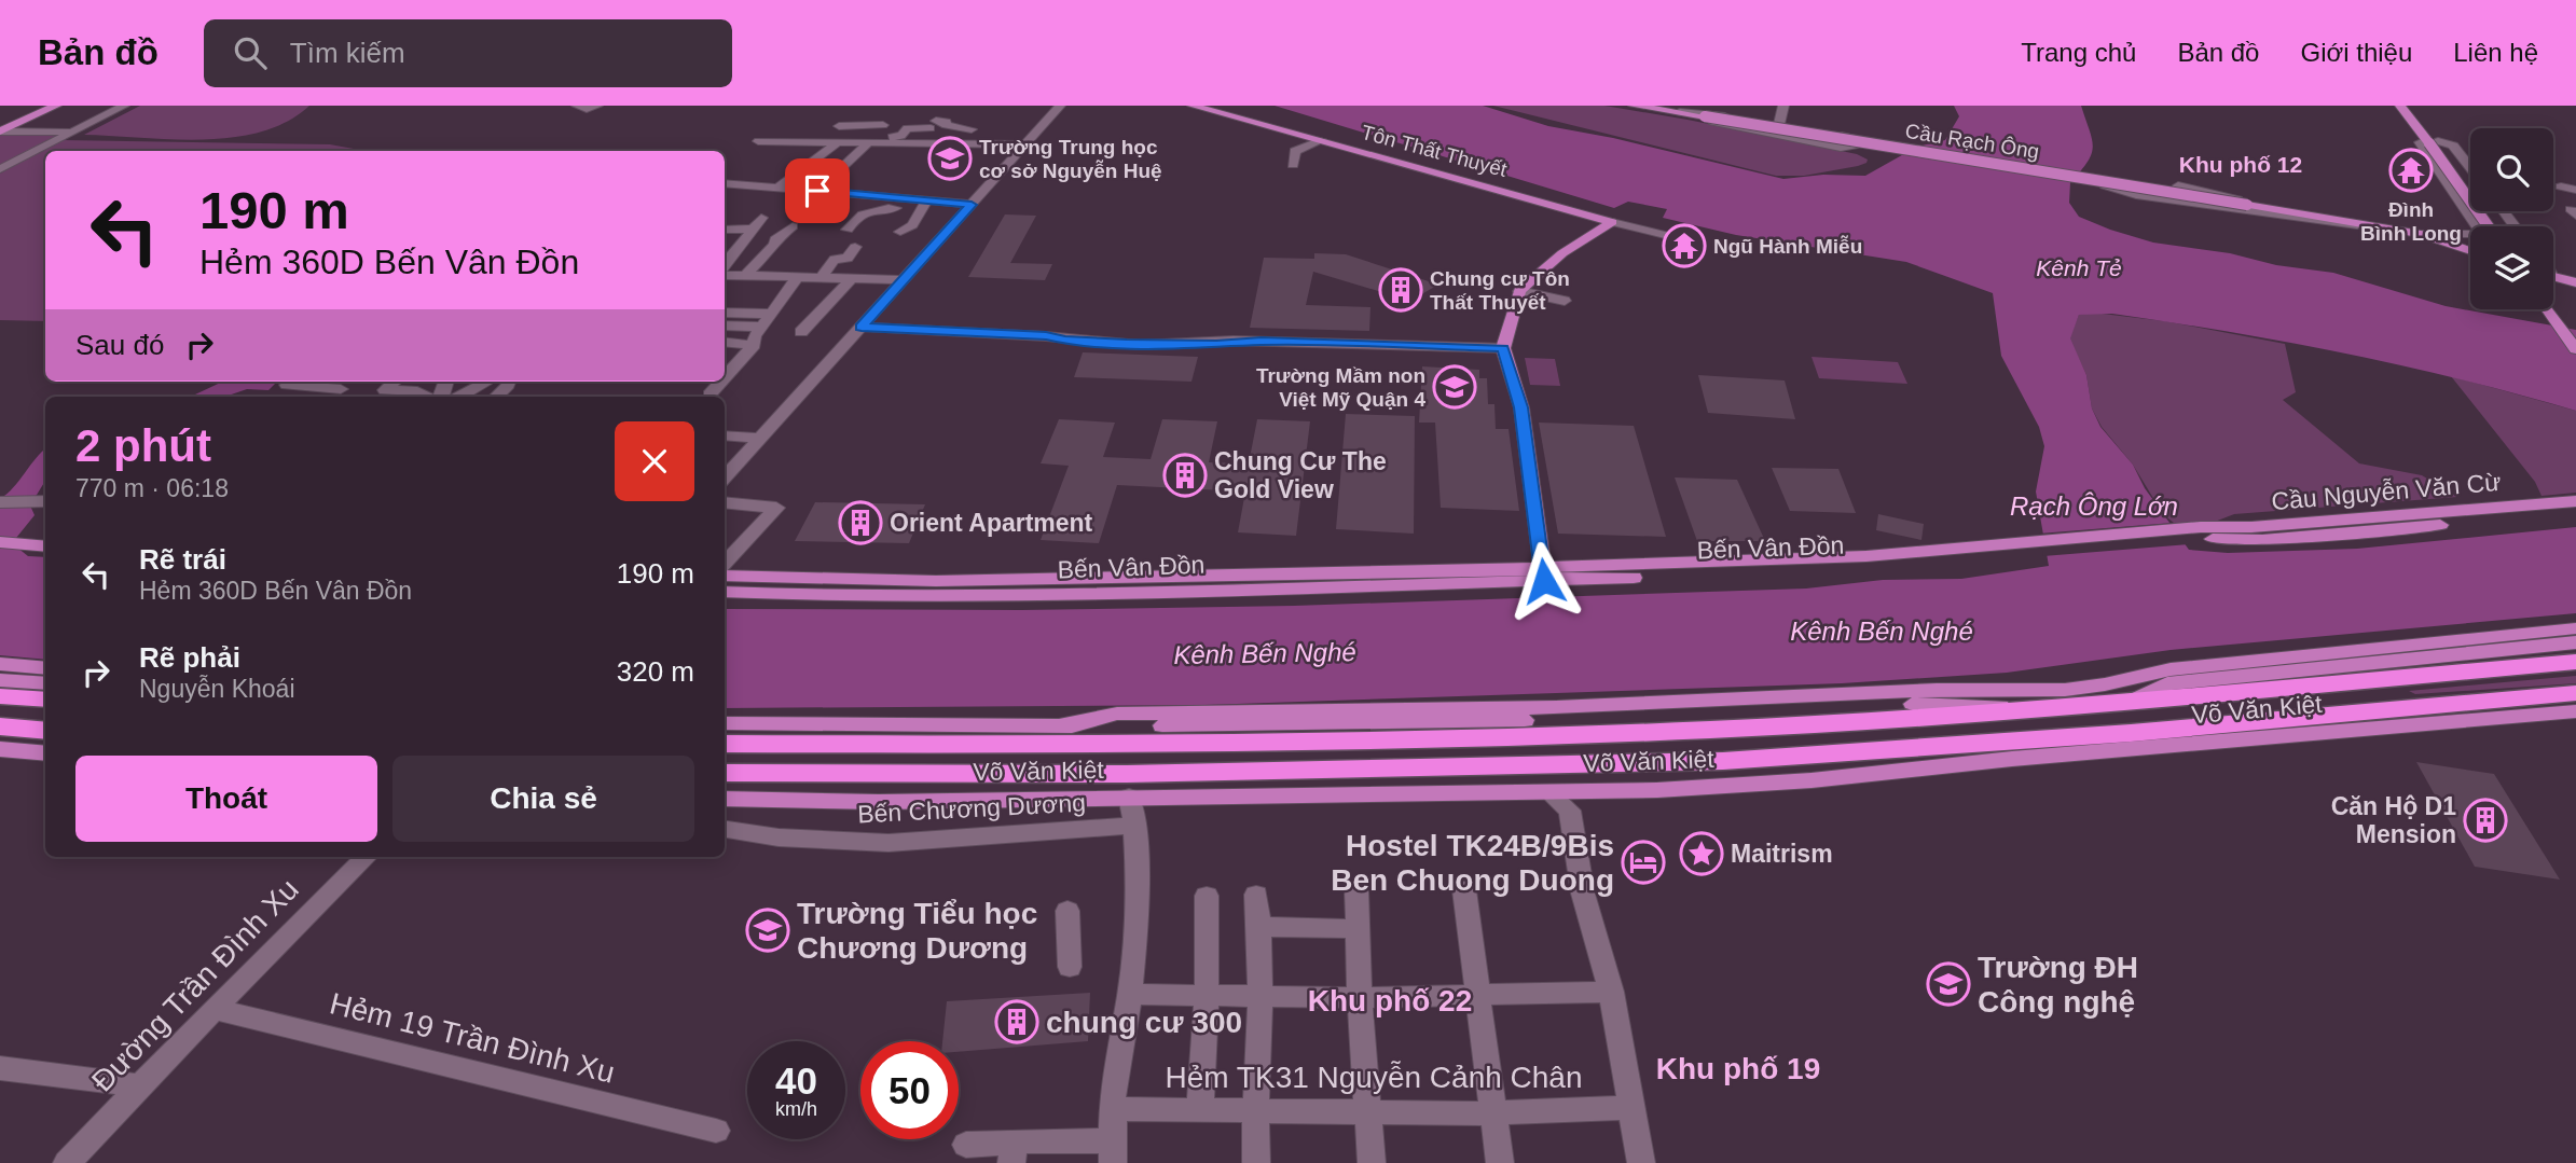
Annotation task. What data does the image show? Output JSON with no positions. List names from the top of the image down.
{
  "streets": {
    "highway": ["Võ Văn Kiệt"],
    "main road": [
      "Cầu Rạch Ông",
      "Tôn Thất Thuyết",
      "Cầu Nguyễn Văn Cừ",
      "Bến Vân Đồn"
    ],
    "street": [
      "Bến Chương Dương",
      "Đường Trần Ðình Xu",
      "Hẻm 19 Trần Ðình Xu",
      "Hẻm TK31 Nguyễn Cảnh Chân"
    ]
  },
  "crossings": [
    ["Cầu Nguyễn Văn Cừ", "Bến Vân Đồn"],
    ["Đường Trần Ðình Xu", "Hẻm 19 Trần Ðình Xu"]
  ],
  "districts": ["Khu phố 12", "Khu phố 22", "Khu phố 19"],
  "water": ["Kênh Tẻ", "Rạch Ông Lớn", "Kênh Bến Nghé"],
  "places": {
    "school or university": [
      "Trường Trung học cơ sở Nguyễn Huệ",
      "Trường Mầm non Việt Mỹ Quận 4",
      "Trường Tiểu học Chương Dương",
      "Trường ĐH Công nghệ"
    ],
    "temple": ["Đình Bình Long", "Ngũ Hành Miễu"],
    "building": [
      "Chung cư Tôn Thất Thuyết",
      "Chung Cư The Gold View",
      "Orient Apartment",
      "Căn Hộ D1 Mension",
      "chung cư 300"
    ],
    "place": ["Maitrism"],
    "hotel": ["Hostel TK24B/9Bis Ben Chuong Duong"]
  },
  "page": {
    "header": "Bản đồ",
    "search": "Tìm kiếm",
    "nav": [
      "Trang chủ",
      "Bản đồ",
      "Giới thiệu",
      "Liên hệ"
    ],
    "turn": ["190 m", "Hẻm 360D Bến Vân Đồn"],
    "then": "Sau đó",
    "heading": ["2 phút", "770 m · 06:18"],
    "list": [
      {
        "name": "Rẽ trái",
        "note": "Hẻm 360D Bến Vân Đồn",
        "value": "190 m"
      },
      {
        "name": "Rẽ phải",
        "note": "Nguyễn Khoái",
        "value": "320 m"
      }
    ],
    "buttons": ["Thoát", "Chia sẻ"],
    "speed": "40 km/h",
    "limit": "50"
  }
}
